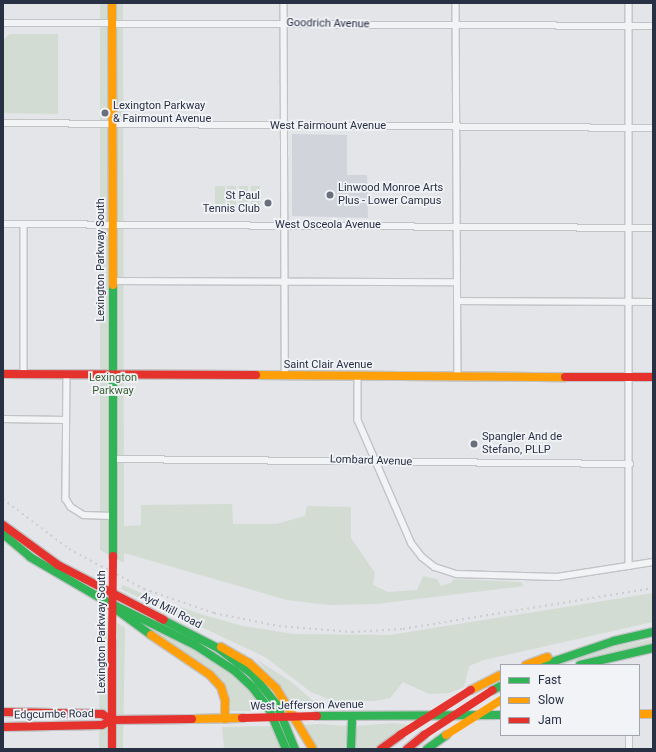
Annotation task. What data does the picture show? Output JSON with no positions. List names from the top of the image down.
{
  "streets": {
    "main road": [
      "Lexington Parkway South",
      "Saint Clair Avenue",
      "Ayd Mill Road",
      "West Jefferson Avenue",
      "Edgcumbe Road"
    ],
    "street": [
      "Goodrich Avenue",
      "West Fairmount Avenue",
      "West Osceola Avenue",
      "Lombard Avenue"
    ]
  },
  "crossings": [
    ["Goodrich Avenue", "Lexington Parkway South"],
    ["West Fairmount Avenue", "Lexington Parkway South"],
    ["West Osceola Avenue", "Lexington Parkway South"],
    ["Lexington Parkway South", "Saint Clair Avenue"],
    ["Lexington Parkway South", "Lombard Avenue"],
    ["Lexington Parkway South", "West Jefferson Avenue"],
    ["Lexington Parkway South", "Edgcumbe Road"],
    ["West Jefferson Avenue", "Edgcumbe Road"]
  ],
  "parks": ["Lexington Parkway"],
  "places": [
    "Lexington Parkway & Fairmount Avenue",
    "Linwood Monroe Arts Plus - Lower Campus",
    "St Paul Tennis Club",
    "Spangler And de Stefano, PLLP"
  ],
  "legend": ["Fast", "Slow", "Jam"]
}
